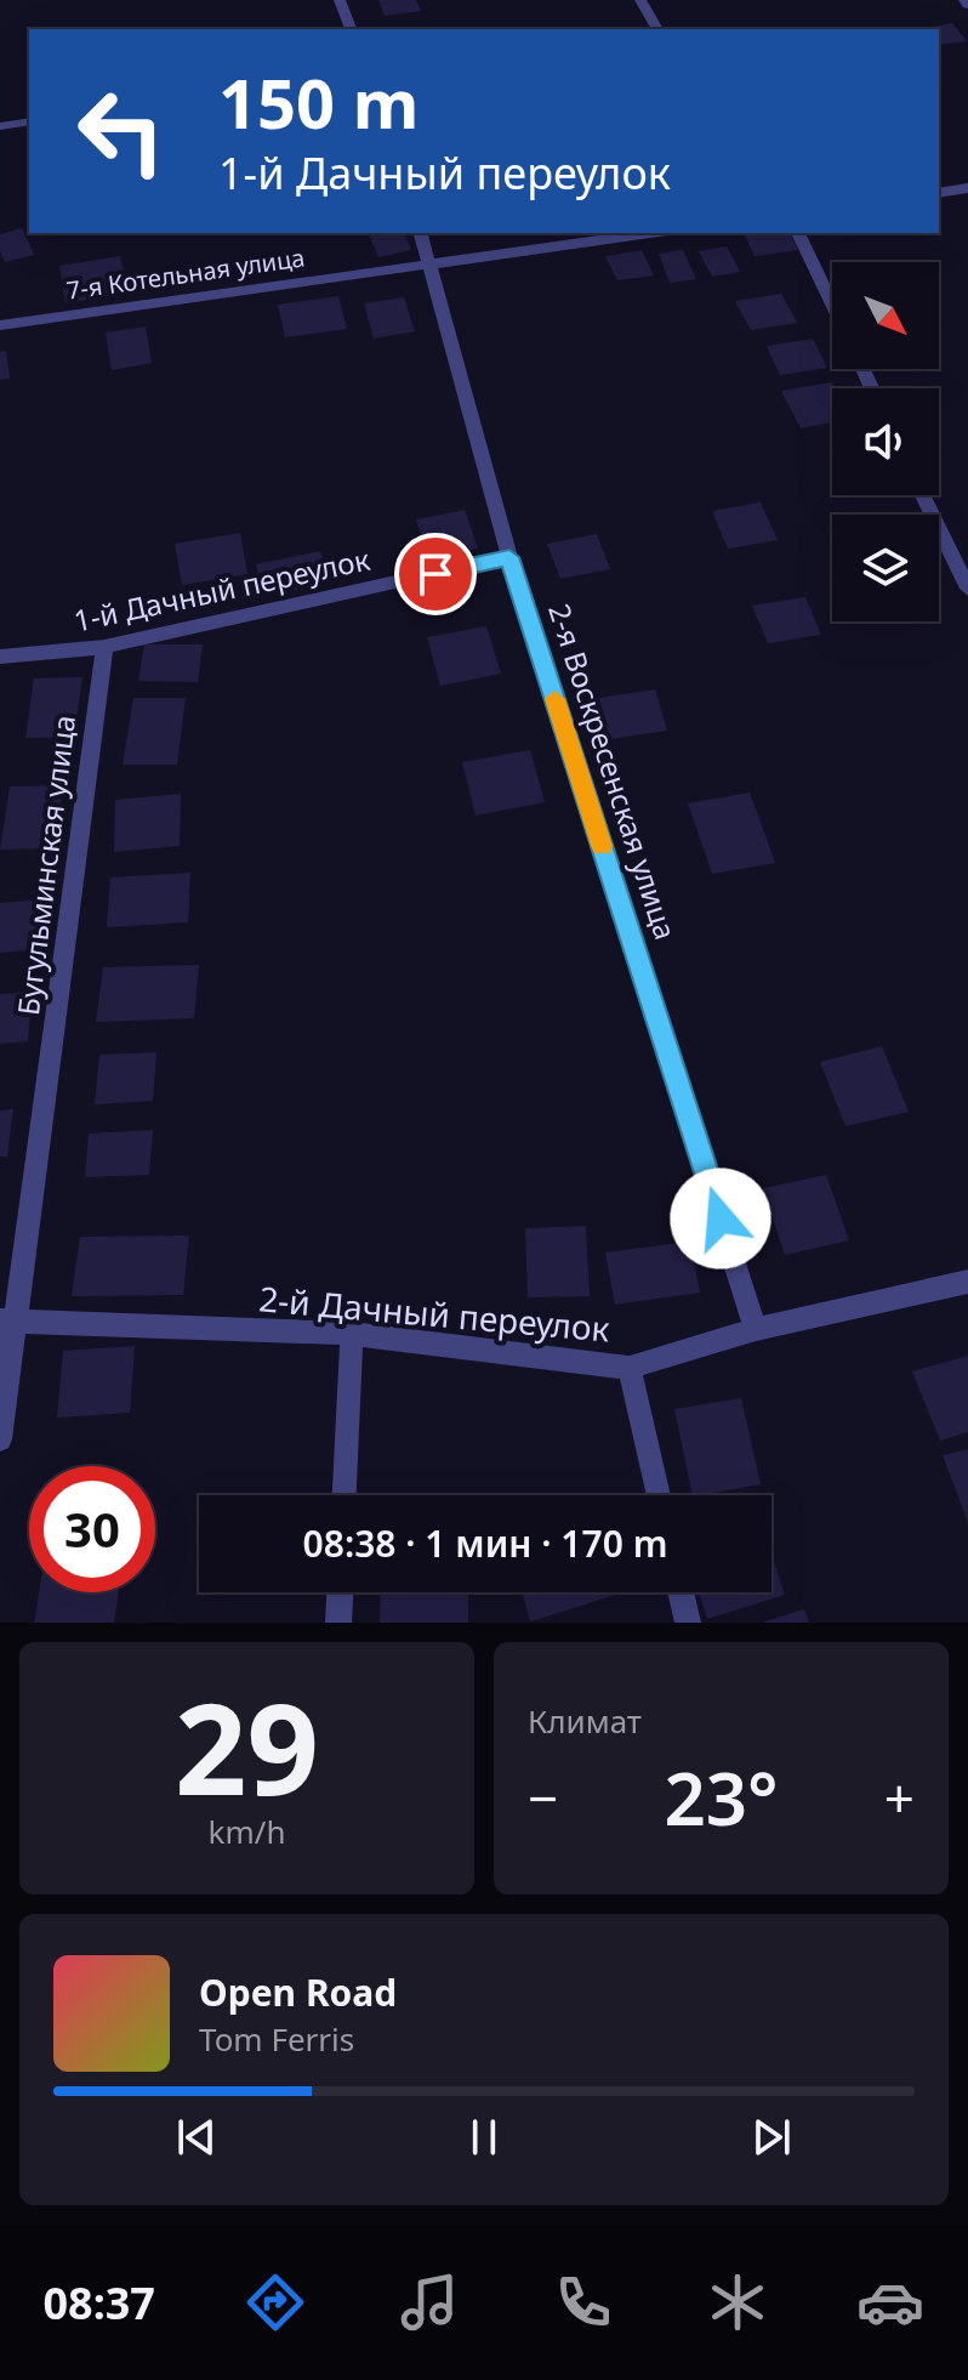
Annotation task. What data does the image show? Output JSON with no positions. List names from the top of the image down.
{
  "streets": {
    "street": [
      "7-я Котельная улица",
      "1-й Дачный переулок",
      "2-я Воскресенская улица",
      "Бугульминская улица",
      "2-й Дачный переулок"
    ]
  },
  "crossings": [
    ["7-я Котельная улица", "2-я Воскресенская улица"],
    ["1-й Дачный переулок", "2-я Воскресенская улица"],
    ["1-й Дачный переулок", "Бугульминская улица"],
    ["2-я Воскресенская улица", "2-й Дачный переулок"],
    ["Бугульминская улица", "2-й Дачный переулок"]
  ],
  "north": "bottom right",
  "page": {
    "turn": ["150 m", "1-й Дачный переулок"],
    "limit": "30",
    "trip": "08:38 · 1 мин · 170 m",
    "tile": [
      ["29", "km/h"],
      "Климат"
    ],
    "heat": ["−", "23°", "+"],
    "song": ["Open Road", "Tom Ferris"],
    "tabs": "08:37"
  }
}
